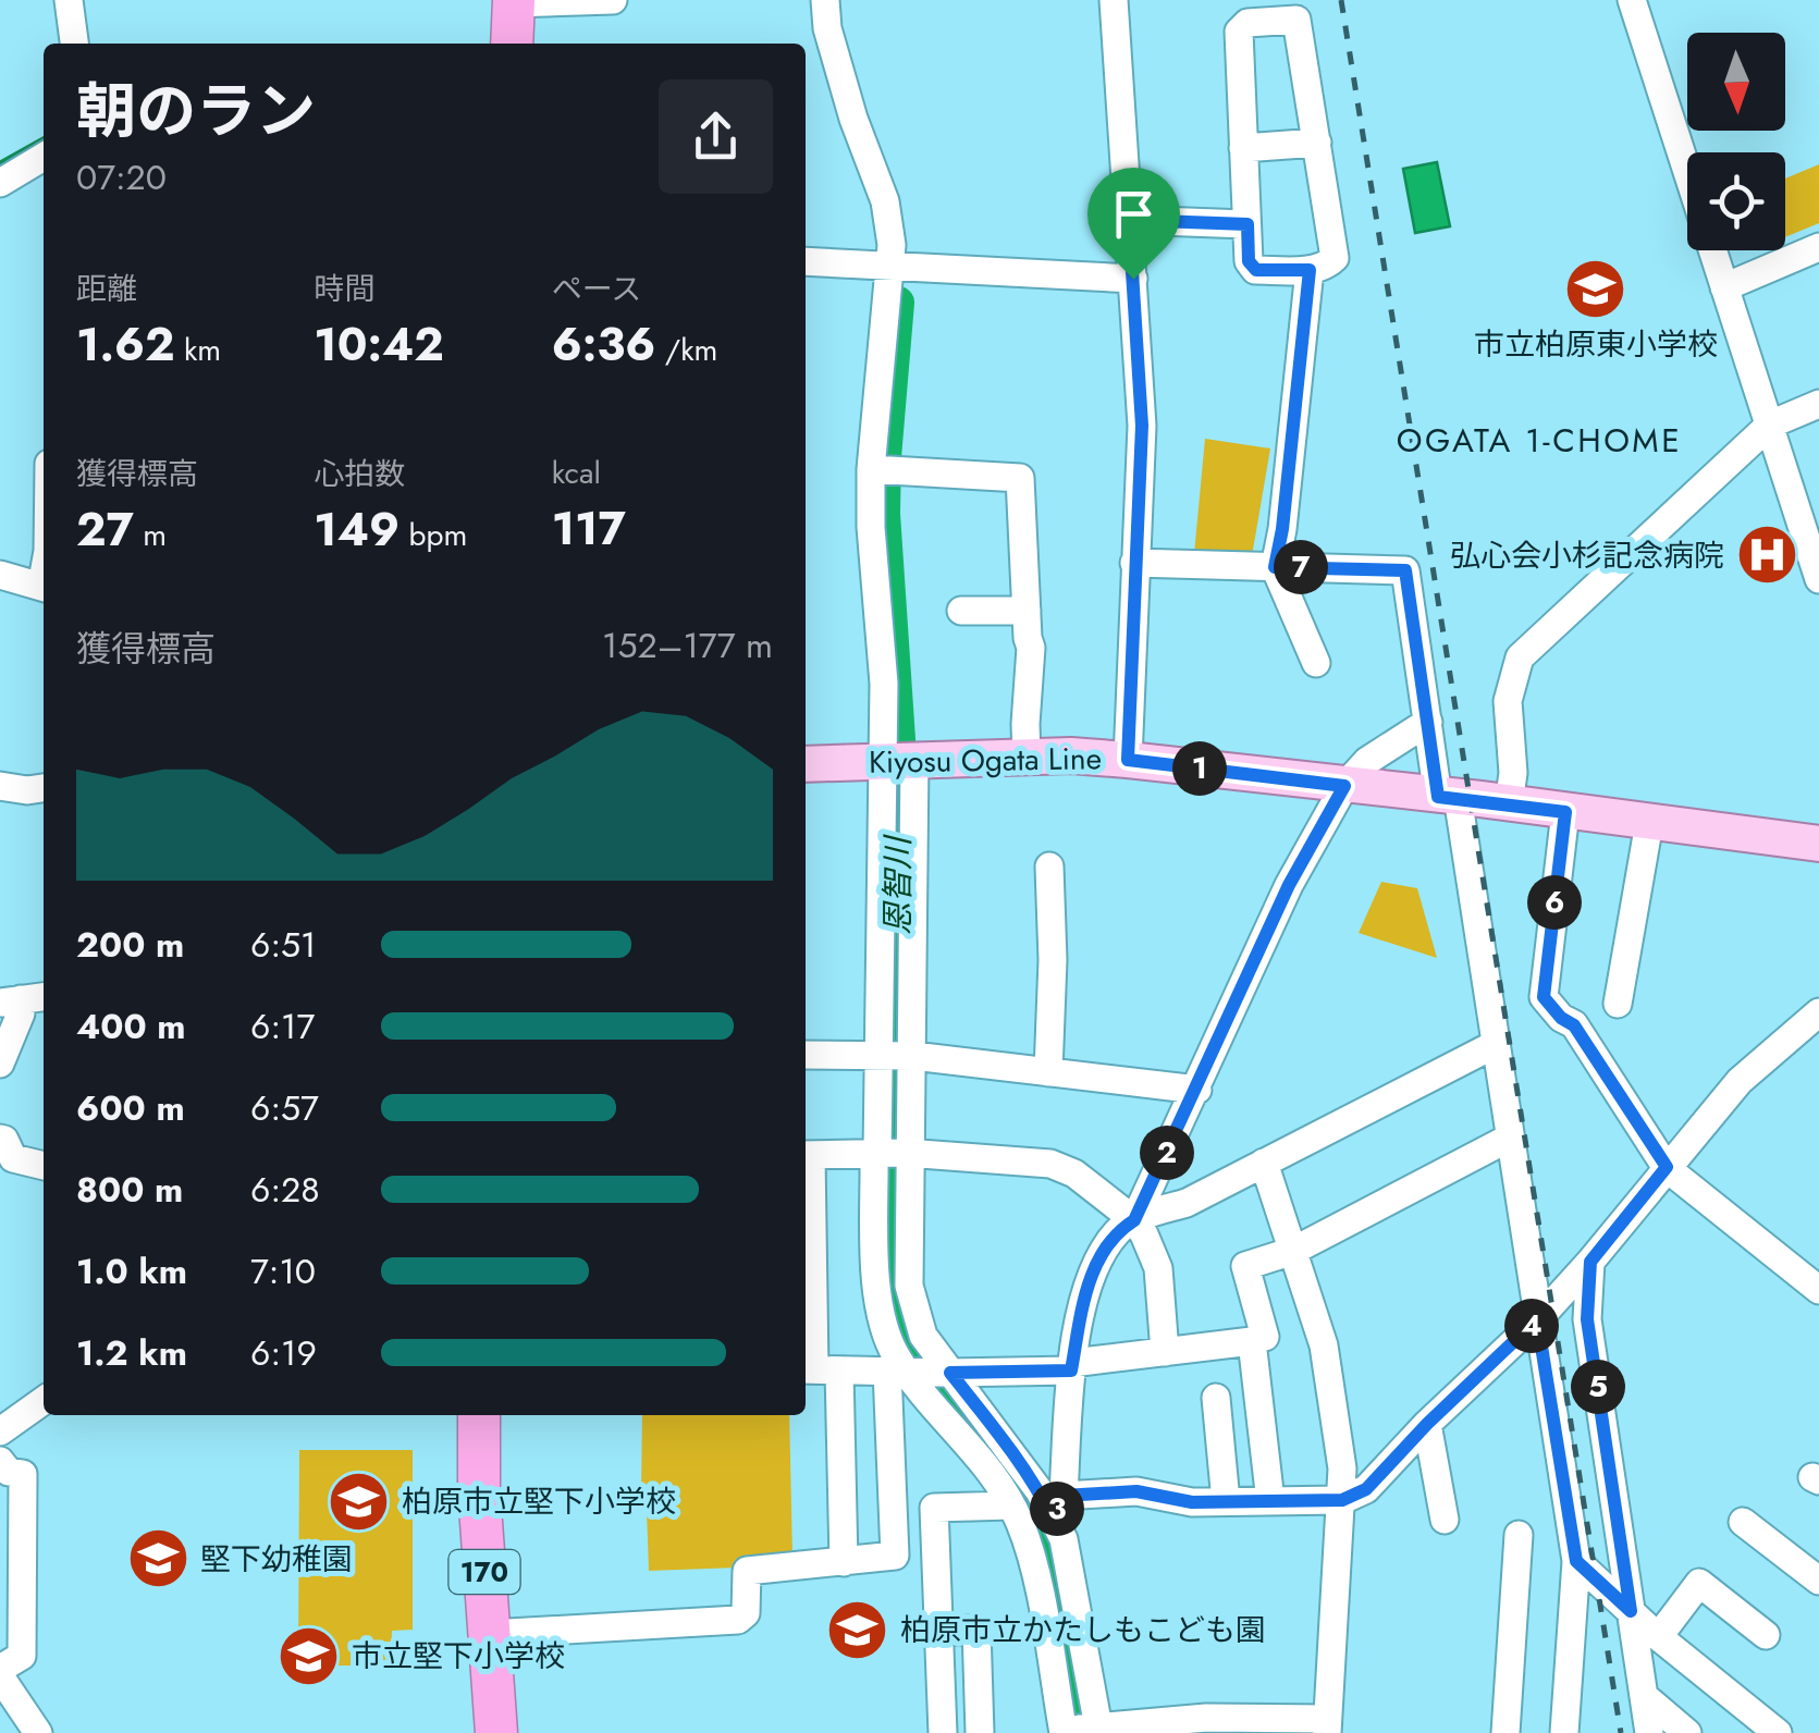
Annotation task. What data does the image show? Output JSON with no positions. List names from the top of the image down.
{
  "streets": {
    "highway": ["170"],
    "main road": ["Kiyosu Ogata Line"]
  },
  "districts": ["OGATA 1-CHOME"],
  "water": ["恩智川"],
  "places": {
    "school or university": [
      "市立柏原東小学校",
      "柏原市立堅下小学校",
      "堅下幼稚園",
      "柏原市立かたしもこども園",
      "市立堅下小学校"
    ],
    "hospital": ["弘心会小杉記念病院"]
  },
  "north": "bottom",
  "page": {
    "heading": ["朝のラン", "07:20"],
    "stats": [
      ["距離", "1.62 km"],
      ["時間", "10:42"],
      ["ペース", "6:36 /km"],
      ["獲得標高", "27 m"],
      ["心拍数", "149 bpm"],
      ["kcal", "117"]
    ],
    "pins": [
      "7",
      "1",
      "6",
      "2",
      "4",
      "5",
      "3"
    ],
    "chart": ["獲得標高", "152–177 m"],
    "list": [
      {
        "name": "200 m",
        "note": "6:51"
      },
      {
        "name": "400 m",
        "note": "6:17"
      },
      {
        "name": "600 m",
        "note": "6:57"
      },
      {
        "name": "800 m",
        "note": "6:28"
      },
      {
        "name": "1.0 km",
        "note": "7:10"
      },
      {
        "name": "1.2 km",
        "note": "6:19"
      }
    ]
  }
}
